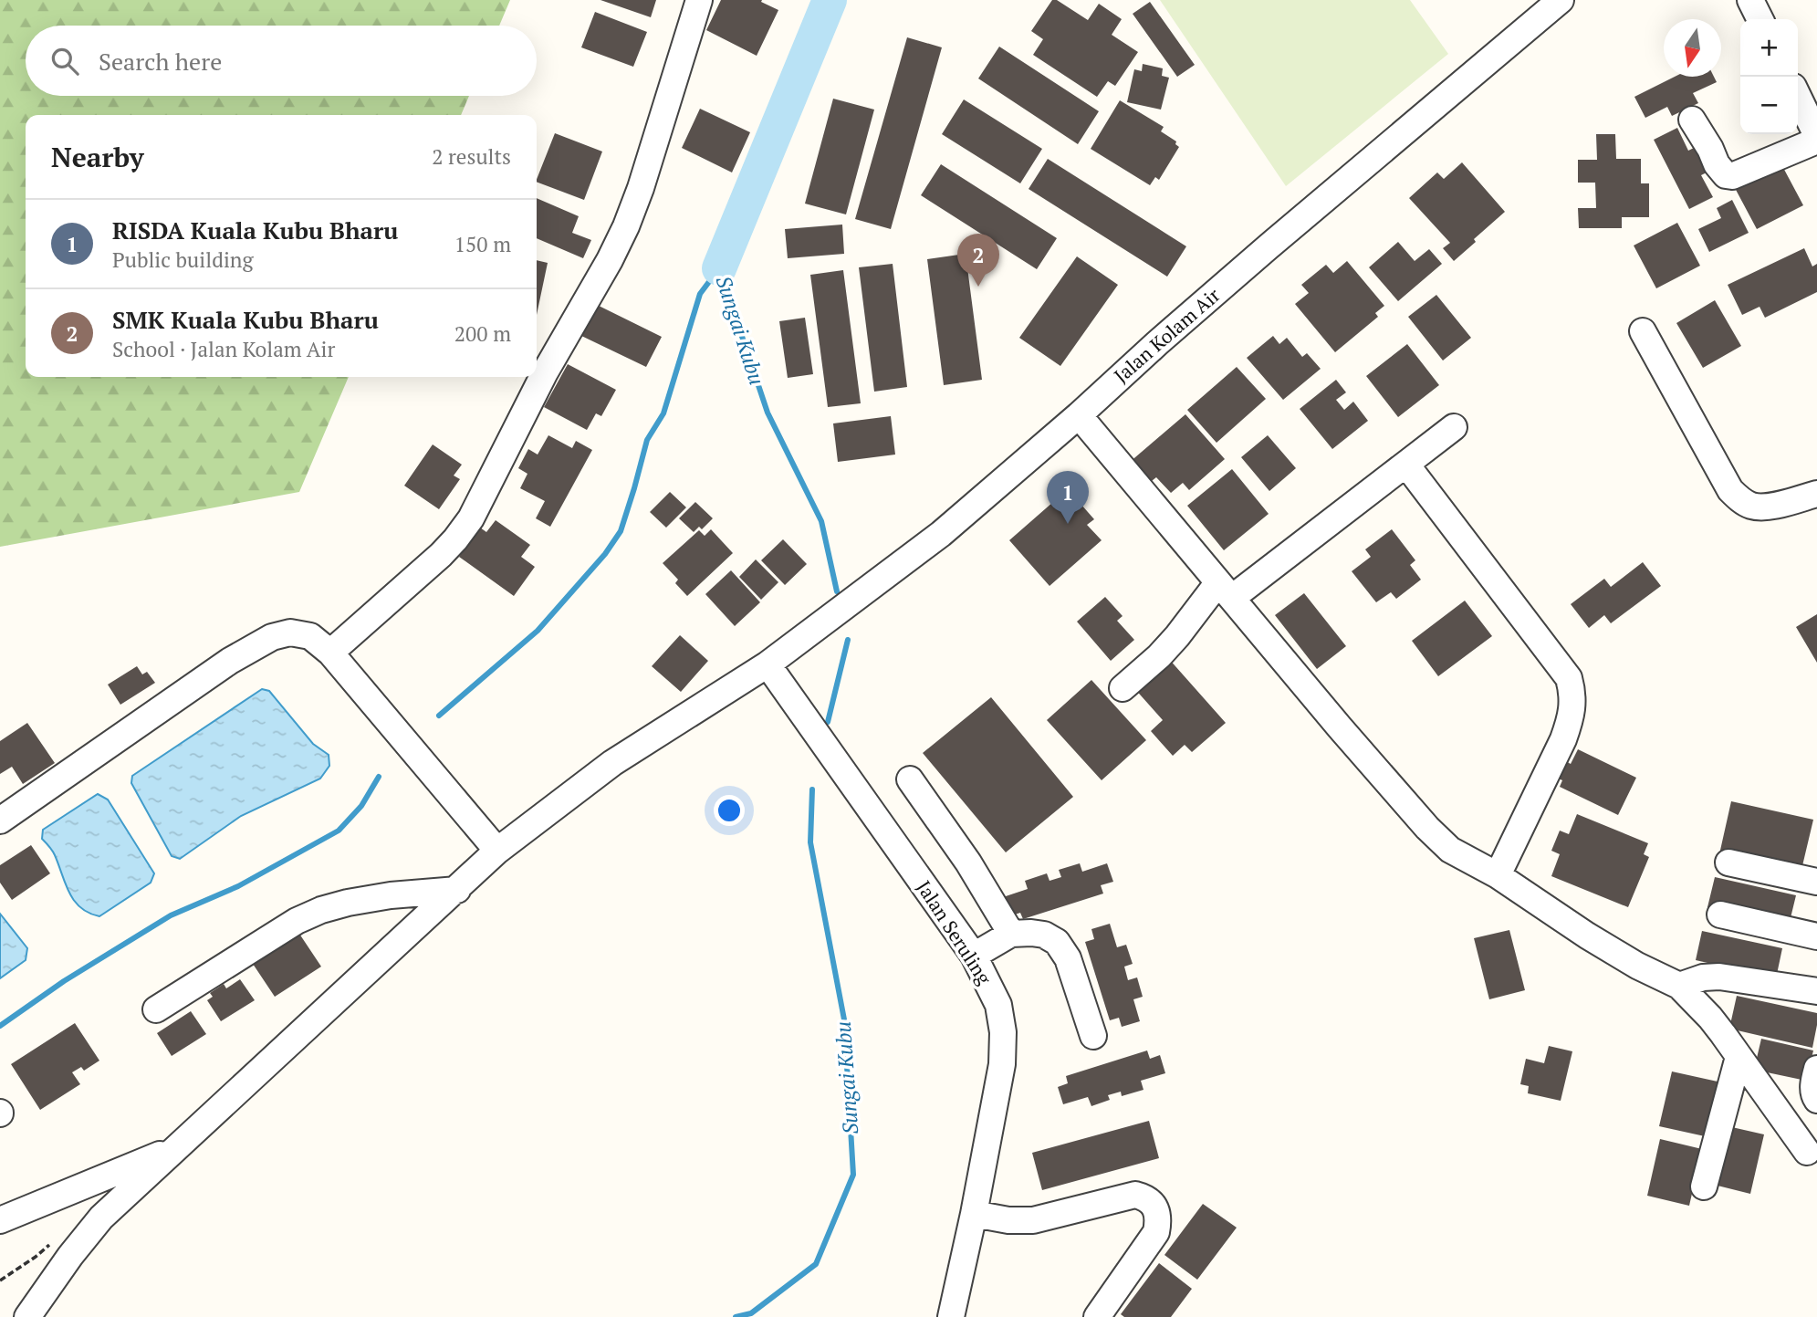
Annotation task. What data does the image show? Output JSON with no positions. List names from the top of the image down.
{
  "streets": {
    "street": ["Jalan Kolam Air", "Jalan Seruling"]
  },
  "crossings": [
    ["Jalan Kolam Air", "Jalan Seruling"]
  ],
  "water": ["Sungai Kubu"],
  "north": "bottom",
  "page": {
    "map_buttons": ["+", "−"],
    "search": "Search here",
    "heading": ["Nearby", "2 results"],
    "list": [
      {
        "mark": "1",
        "name": "RISDA Kuala Kubu Bharu",
        "note": "Public building",
        "value": "150 m"
      },
      {
        "mark": "2",
        "name": "SMK Kuala Kubu Bharu",
        "note": "School · Jalan Kolam Air",
        "value": "200 m"
      }
    ],
    "pins": ["2", "1"]
  }
}
